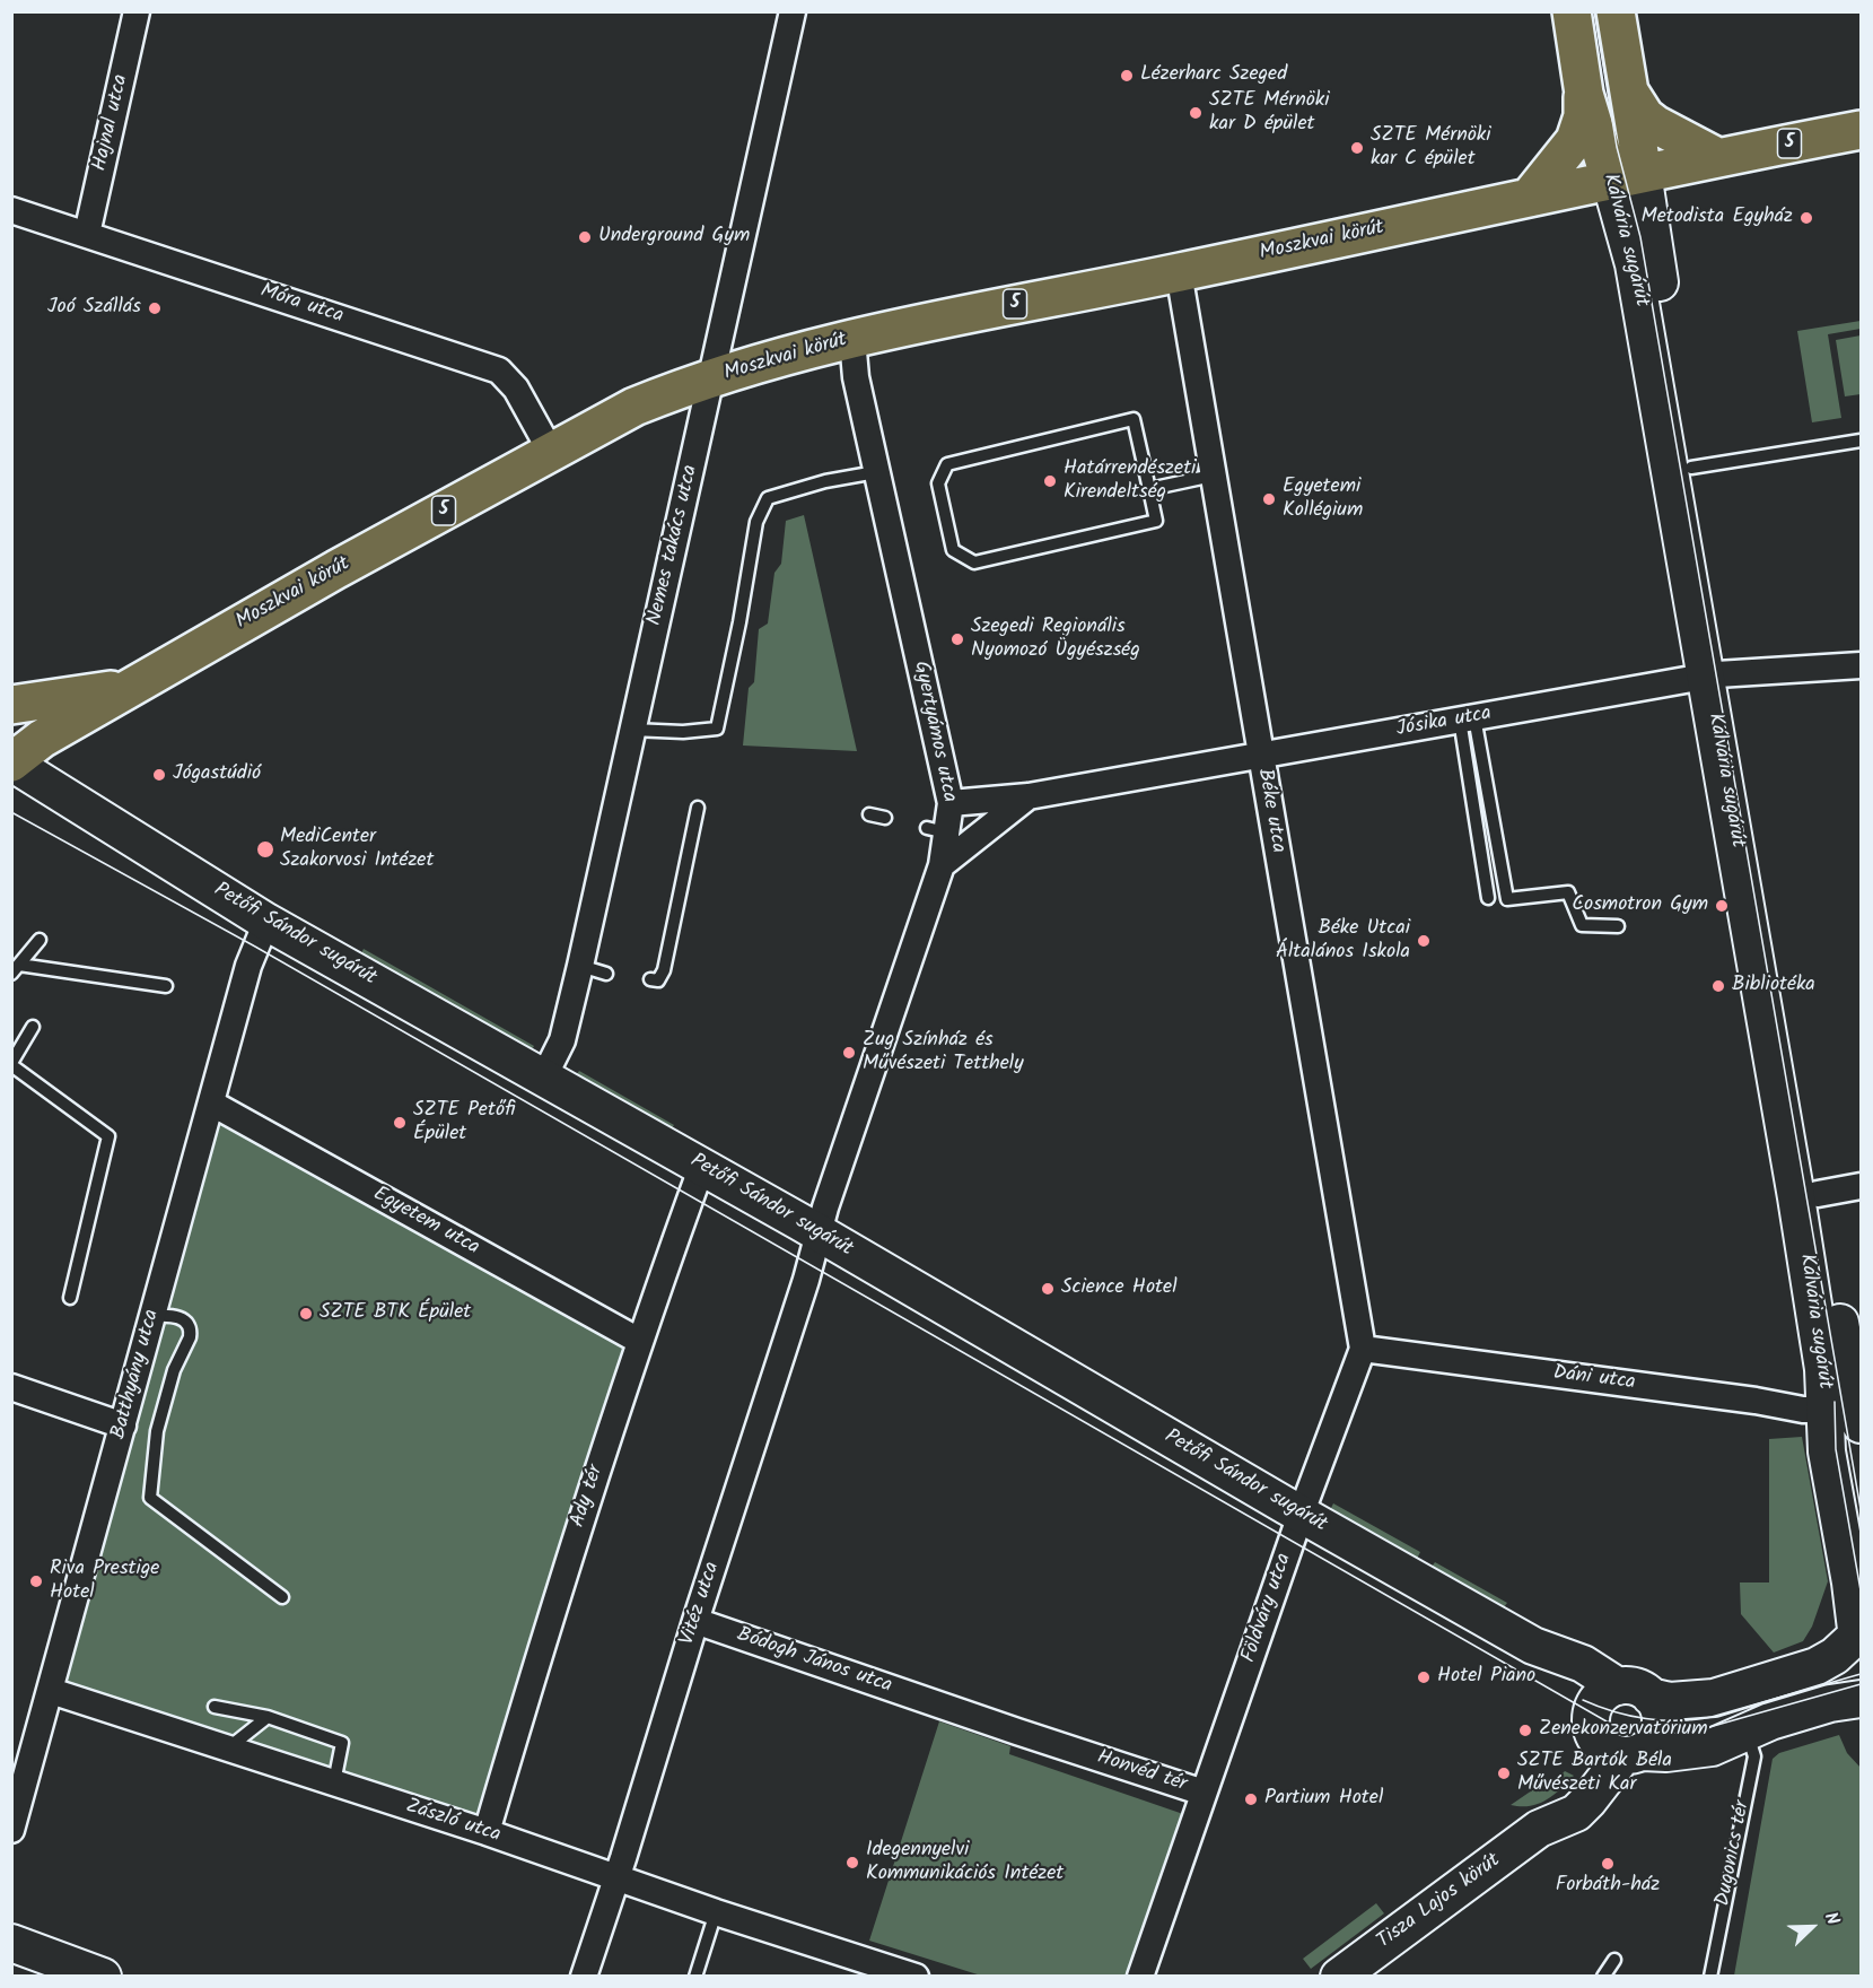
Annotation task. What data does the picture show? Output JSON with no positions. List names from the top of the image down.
{
  "streets": {
    "main road": ["5", "Kálvária sugárút", "Moszkvai körút"],
    "street": [
      "Hajnal utca",
      "Móra utca",
      "Nemes takács utca",
      "Jósika utca",
      "Gyertyámos utca",
      "Béke utca",
      "Petőfi Sándor sugárút",
      "Egyetem utca",
      "Batthyány utca",
      "Dáni utca",
      "Ady tér",
      "Vitéz utca",
      "Földváry utca",
      "Bódogh János utca",
      "Honvéd tér",
      "Zászló utca",
      "Tisza Lajos körút"
    ],
    "lane": ["Dugonics tér"]
  },
  "crossings": [
    ["Hajnal utca", "Móra utca"],
    ["5", "Kálvária sugárút"],
    ["5", "Moszkvai körút"],
    ["Kálvária sugárút", "Moszkvai körút"],
    ["Kálvária sugárút", "Jósika utca"],
    ["Kálvária sugárút", "Dáni utca"],
    ["Moszkvai körút", "Móra utca"],
    ["Moszkvai körút", "Nemes takács utca"],
    ["Moszkvai körút", "Gyertyámos utca"],
    ["Moszkvai körút", "Béke utca"],
    ["Moszkvai körút", "Petőfi Sándor sugárút"],
    ["Nemes takács utca", "Petőfi Sándor sugárút"],
    ["Jósika utca", "Gyertyámos utca"],
    ["Jósika utca", "Béke utca"],
    ["Gyertyámos utca", "Petőfi Sándor sugárút"],
    ["Gyertyámos utca", "Vitéz utca"],
    ["Béke utca", "Dáni utca"],
    ["Béke utca", "Földváry utca"],
    ["Petőfi Sándor sugárút", "Batthyány utca"],
    ["Petőfi Sándor sugárút", "Ady tér"],
    ["Petőfi Sándor sugárút", "Vitéz utca"],
    ["Petőfi Sándor sugárút", "Földváry utca"],
    ["Petőfi Sándor sugárút", "Tisza Lajos körút"],
    ["Egyetem utca", "Batthyány utca"],
    ["Egyetem utca", "Ady tér"],
    ["Batthyány utca", "Zászló utca"],
    ["Dáni utca", "Földváry utca"],
    ["Ady tér", "Zászló utca"],
    ["Vitéz utca", "Bódogh János utca"],
    ["Vitéz utca", "Zászló utca"],
    ["Földváry utca", "Honvéd tér"],
    ["Bódogh János utca", "Honvéd tér"]
  ],
  "places": [
    "Lézerharc Szeged",
    "SZTE Mérnöki kar D épület",
    "SZTE Mérnöki kar C épület",
    "Metodista Egyház",
    "Underground Gym",
    "Joó Szállás",
    "Határrendészeti Kirendeltség",
    "Egyetemi Kollégium",
    "Szegedi Regionális Nyomozó Ügyészség",
    "Jógastúdió",
    "MediCenter Szakorvosi Intézet",
    "Cosmotron Gym",
    "Béke Utcai Általános Iskola",
    "Bibliotéka",
    "Zug Színház és Művészeti Tetthely",
    "SZTE Petőfi Épület",
    "Science Hotel",
    "SZTE BTK Épület",
    "Riva Prestige Hotel",
    "Hotel Piano",
    "Zenekonzervatórium",
    "SZTE Bartók Béla Művészeti Kar",
    "Partium Hotel",
    "Idegennyelvi Kommunikációs Intézet",
    "Forbáth-ház"
  ],
  "north": "top right"
}
